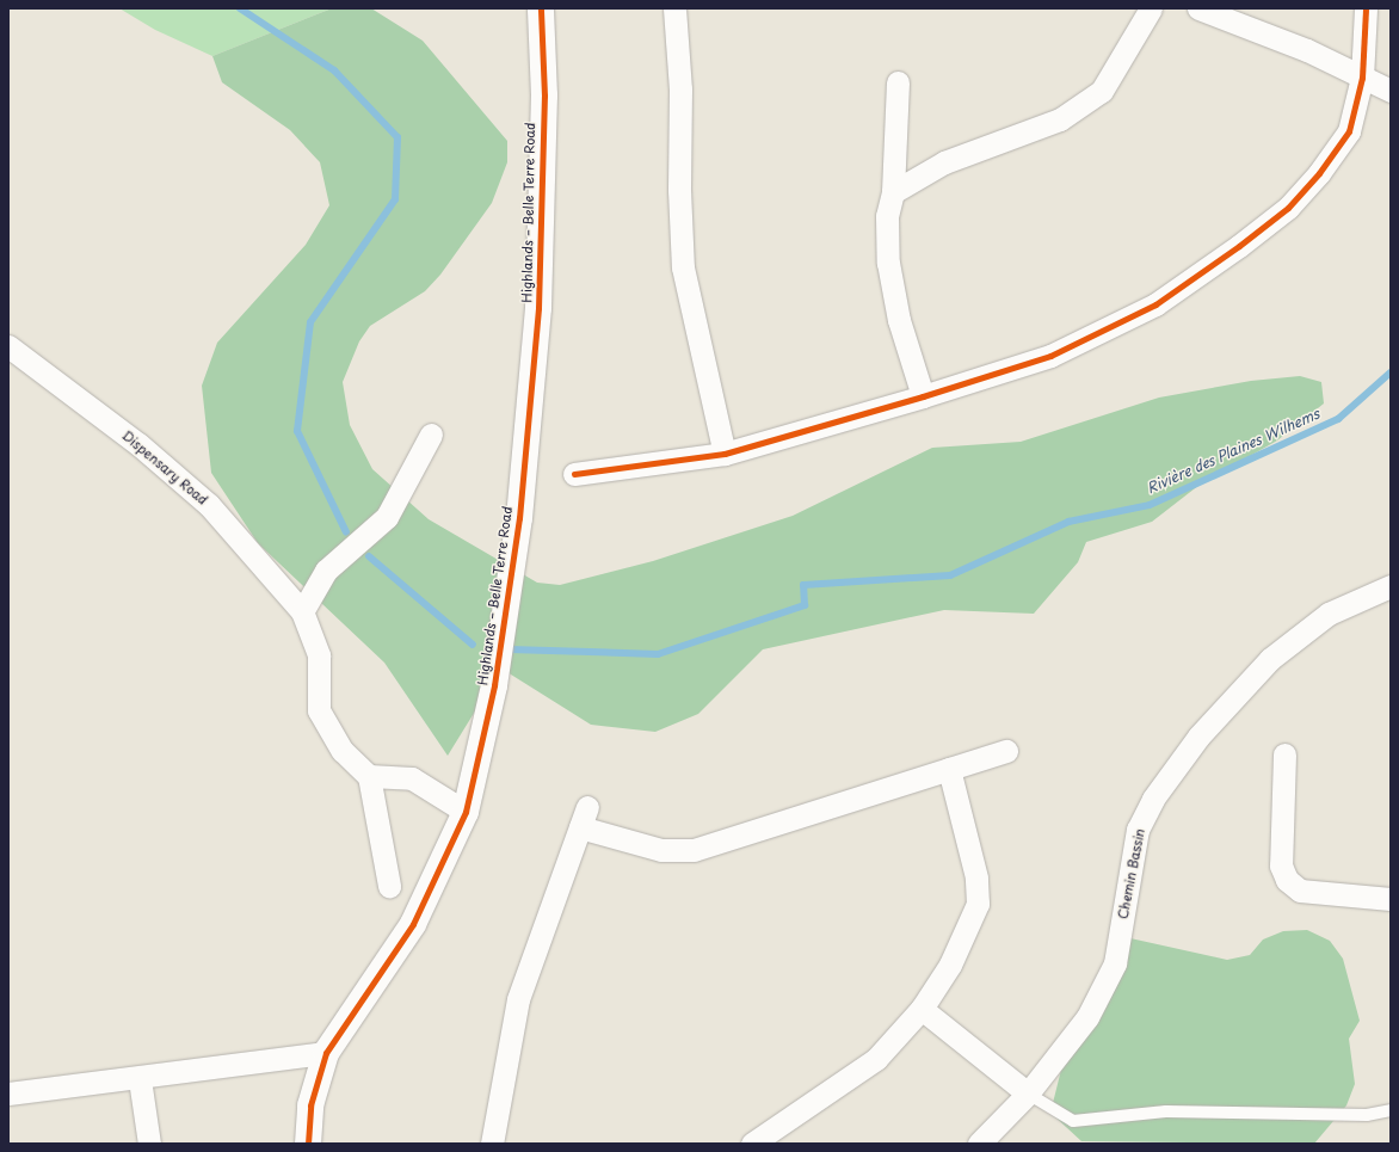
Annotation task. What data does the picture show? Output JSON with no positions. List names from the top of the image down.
{
  "streets": {
    "street": ["Highlands – Belle Terre Road", "Dispensary Road", "Chemin Bassin"]
  },
  "water": ["Rivière des Plaines Wilhems"]
}
